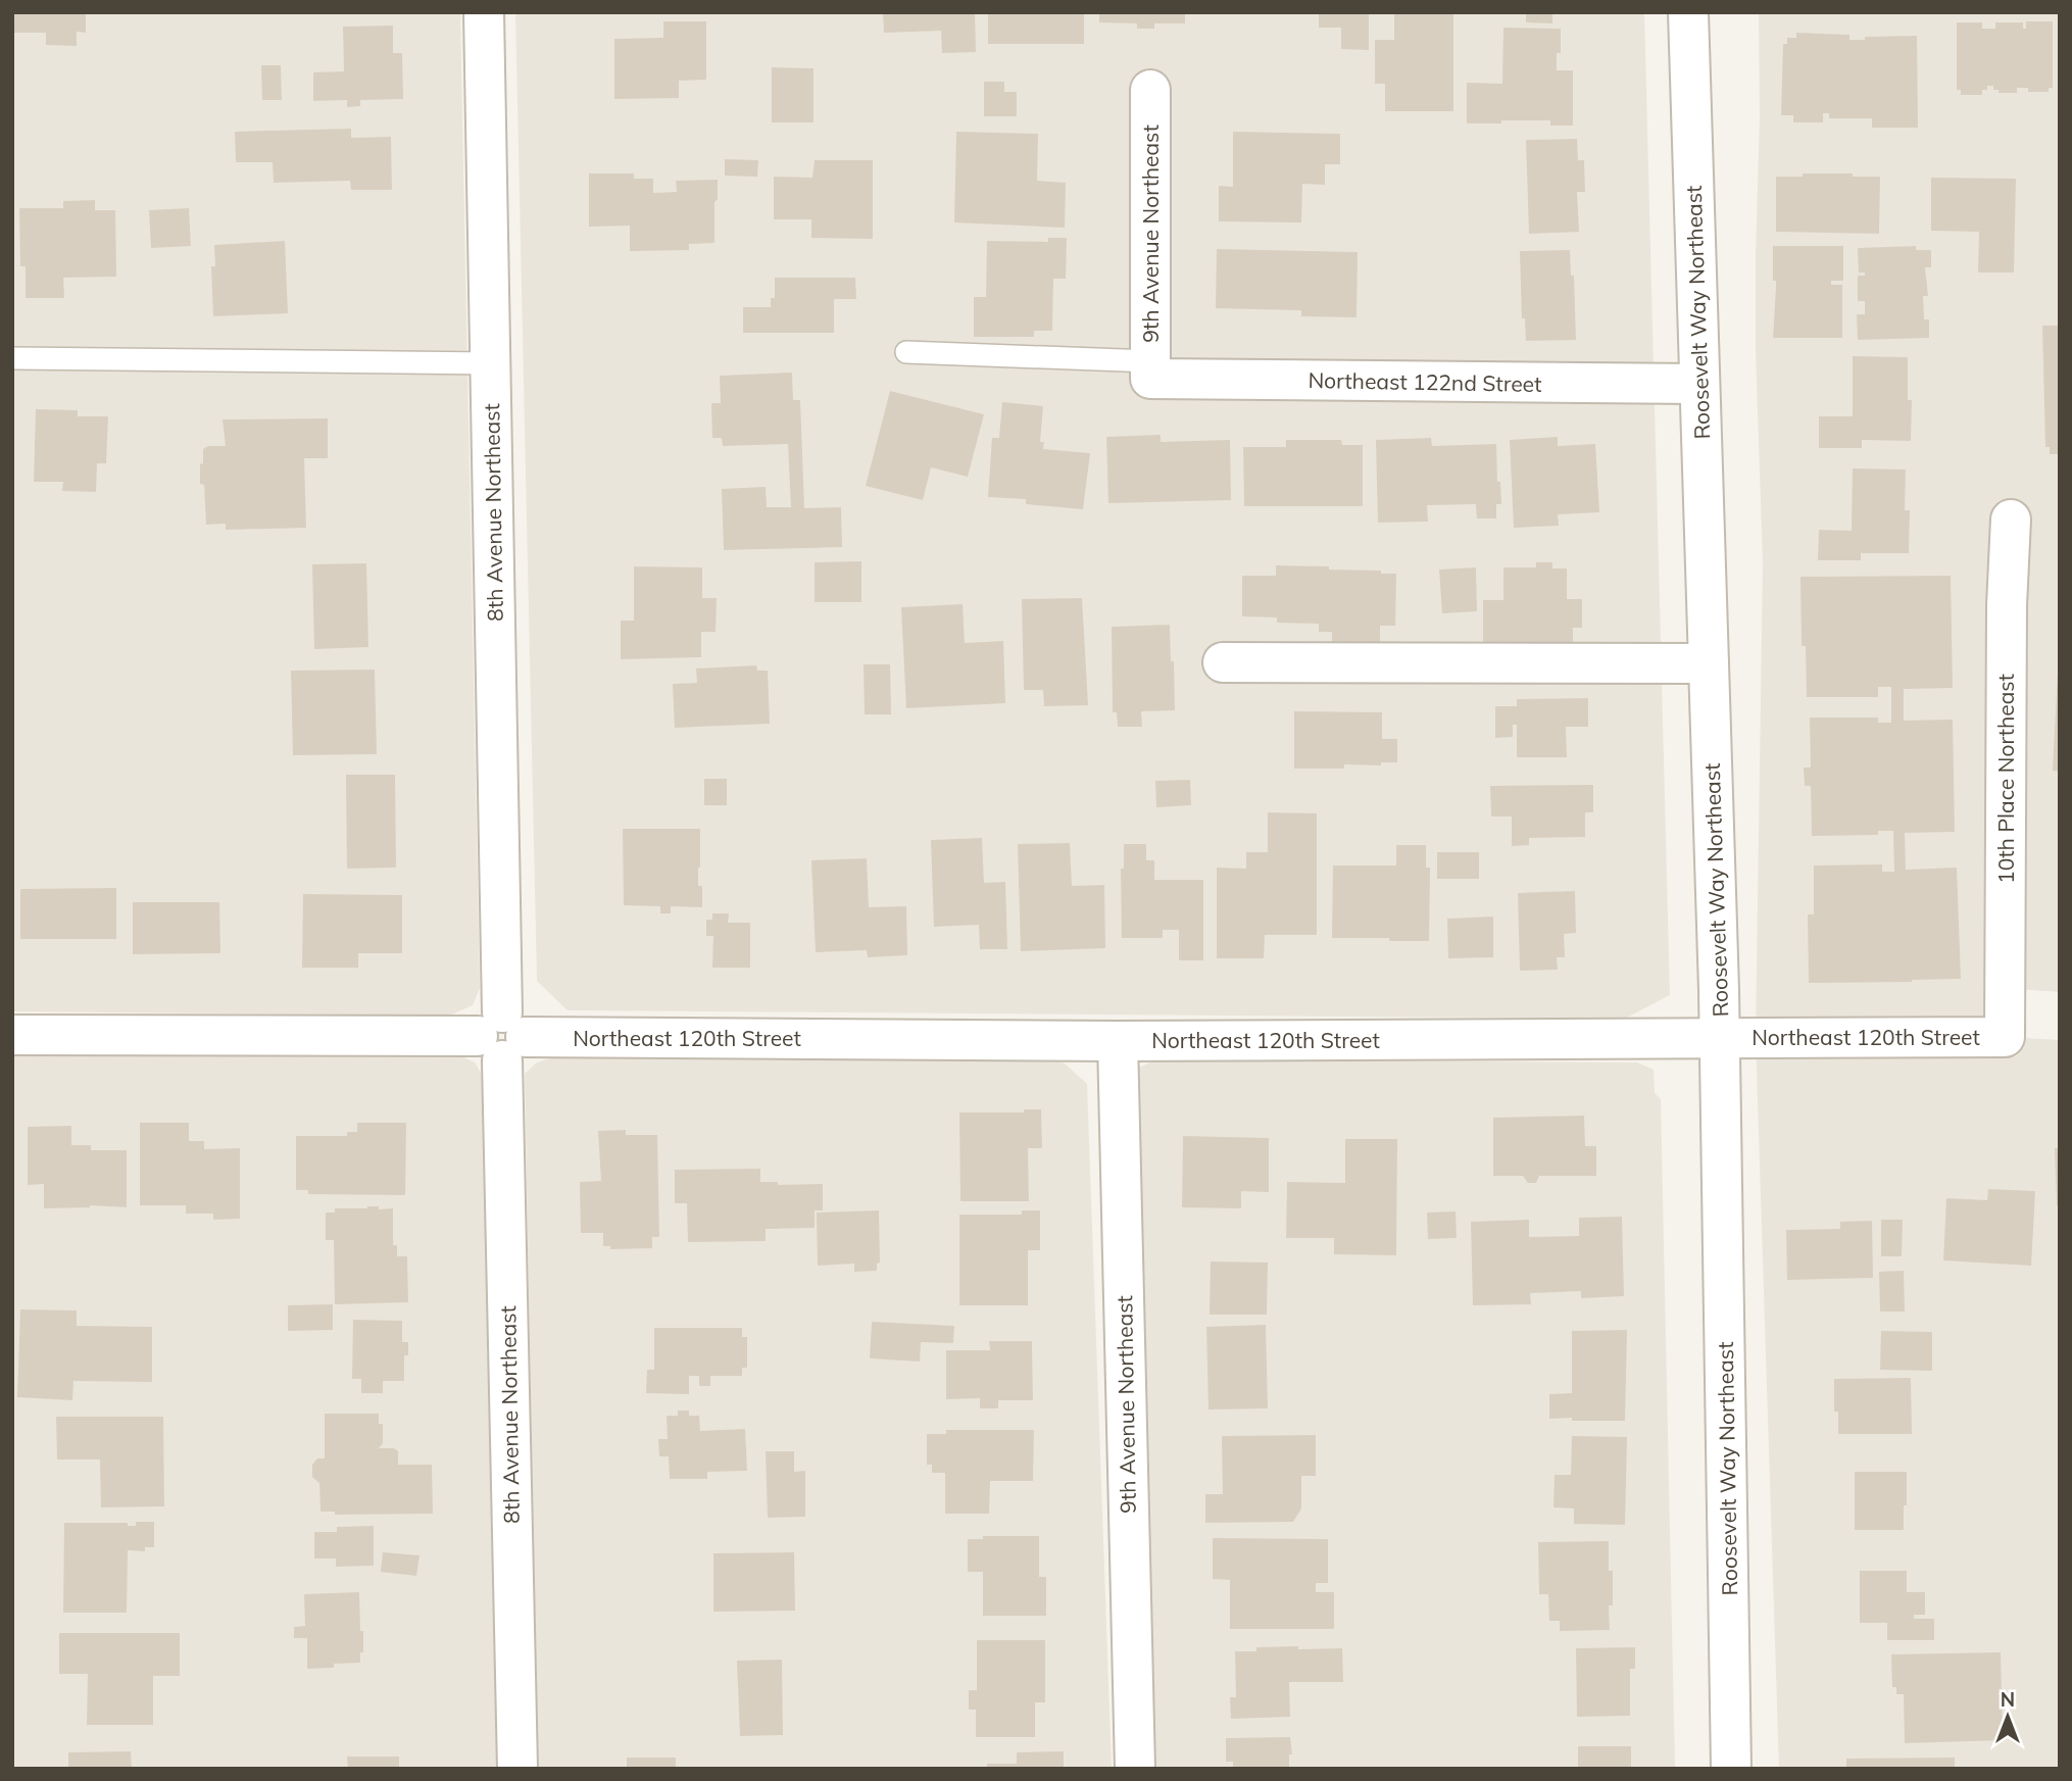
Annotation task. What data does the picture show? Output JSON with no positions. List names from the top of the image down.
{
  "streets": {
    "street": [
      "9th Avenue Northeast",
      "Roosevelt Way Northeast",
      "Northeast 122nd Street",
      "8th Avenue Northeast",
      "10th Place Northeast",
      "Northeast 120th Street"
    ]
  },
  "crossings": [
    ["9th Avenue Northeast", "Northeast 122nd Street"],
    ["9th Avenue Northeast", "Northeast 120th Street"],
    ["Roosevelt Way Northeast", "Northeast 122nd Street"],
    ["Roosevelt Way Northeast", "Northeast 120th Street"],
    ["8th Avenue Northeast", "Northeast 120th Street"],
    ["10th Place Northeast", "Northeast 120th Street"]
  ],
  "north": "top"
}
